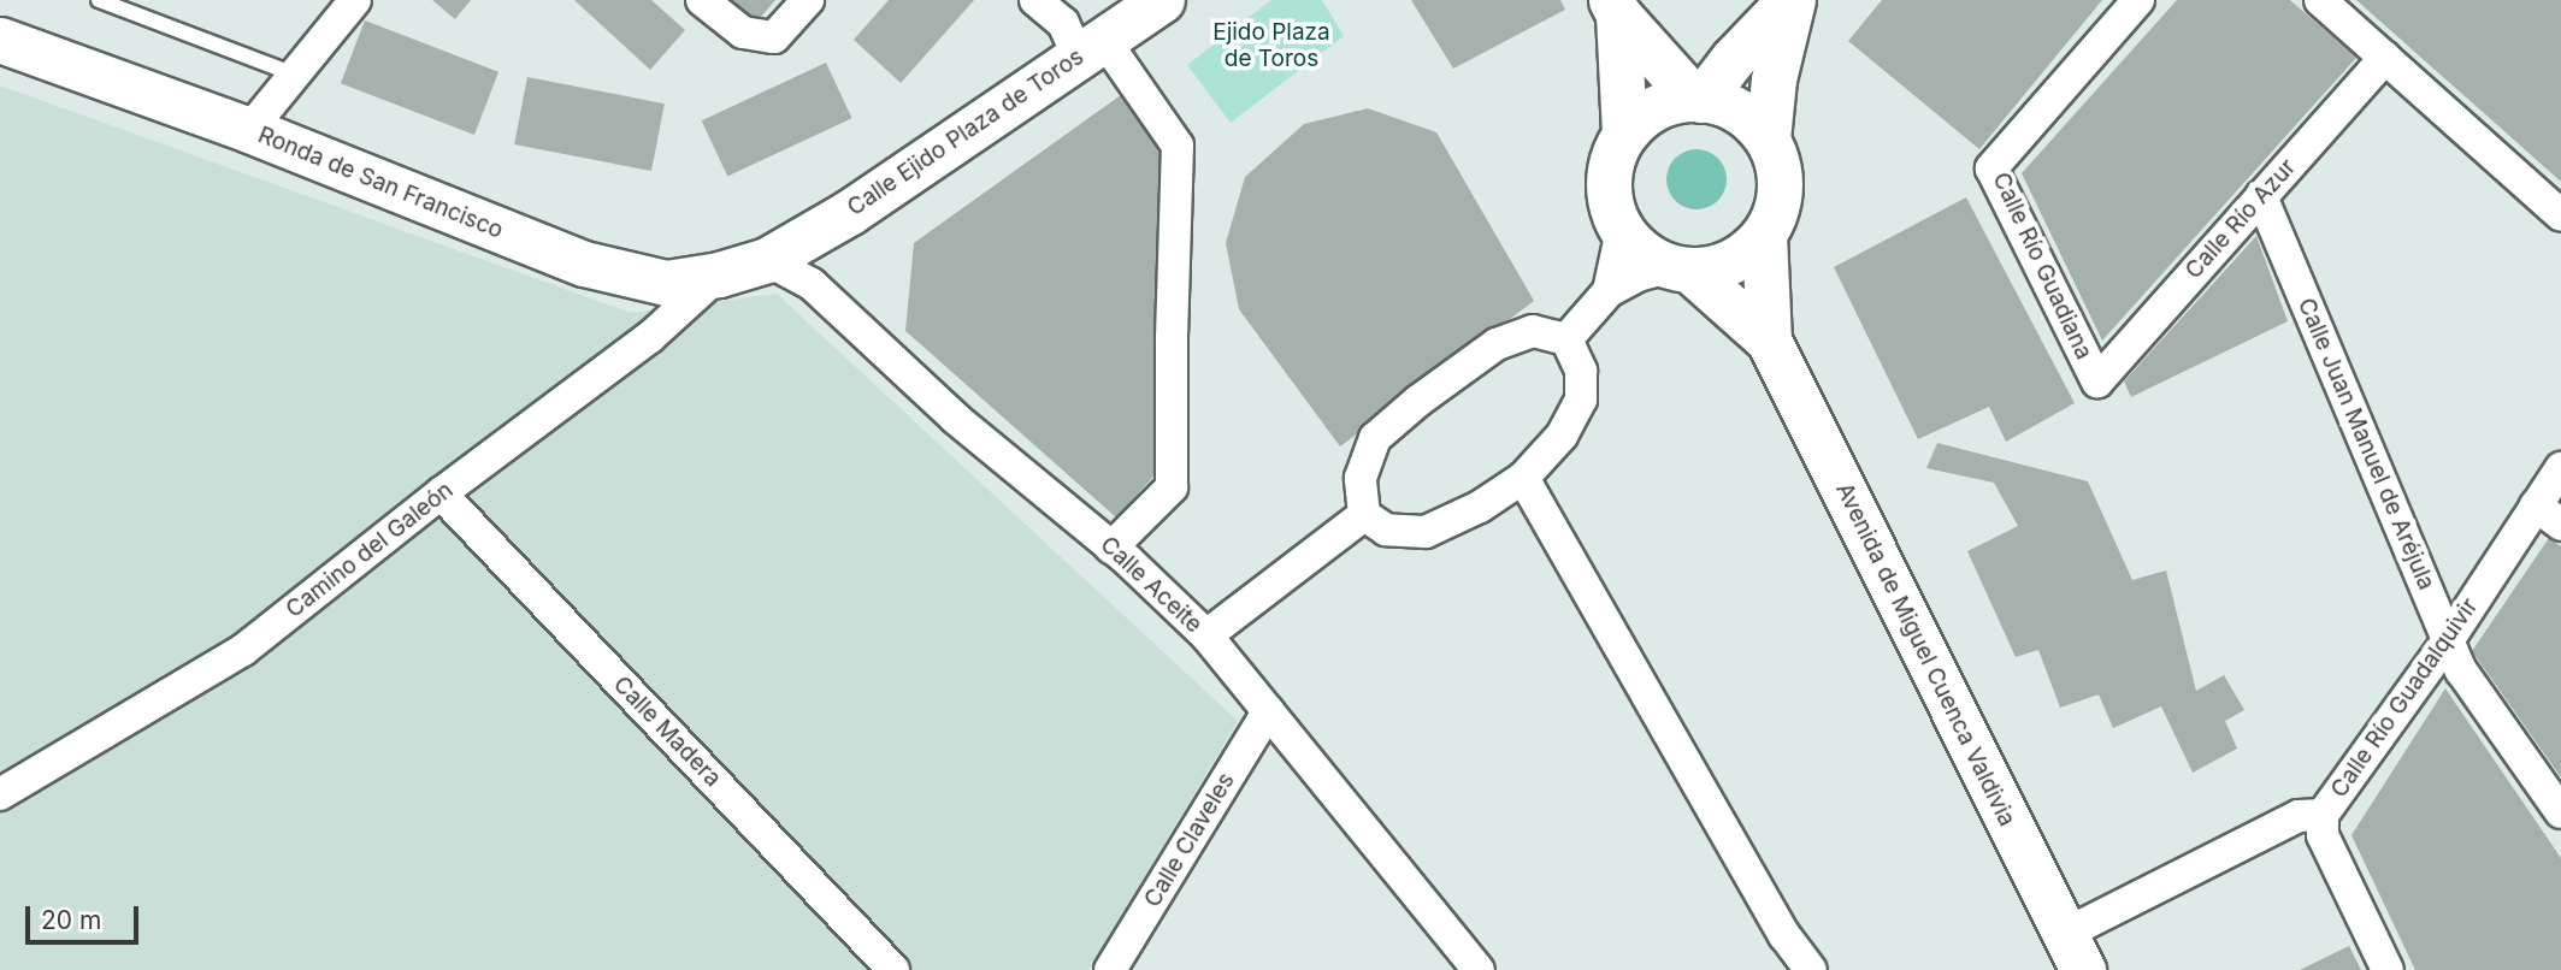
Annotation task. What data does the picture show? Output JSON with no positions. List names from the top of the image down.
{
  "streets": {
    "street": [
      "Calle Ejido Plaza de Toros",
      "Ronda de San Francisco",
      "Calle Río Azur",
      "Calle Río Guadiana",
      "Calle Juan Manuel de Aréjula",
      "Camino del Galeón",
      "Calle Aceite",
      "Avenida de Miguel Cuenca Valdivia",
      "Calle Río Guadalquivir",
      "Calle Madera",
      "Calle Claveles"
    ]
  },
  "crossings": [
    ["Calle Ejido Plaza de Toros", "Ronda de San Francisco"],
    ["Calle Ejido Plaza de Toros", "Calle Aceite"],
    ["Ronda de San Francisco", "Camino del Galeón"],
    ["Ronda de San Francisco", "Calle Aceite"],
    ["Calle Río Azur", "Calle Río Guadiana"],
    ["Calle Río Azur", "Calle Juan Manuel de Aréjula"],
    ["Calle Juan Manuel de Aréjula", "Calle Río Guadalquivir"],
    ["Camino del Galeón", "Calle Madera"],
    ["Calle Aceite", "Calle Claveles"],
    ["Avenida de Miguel Cuenca Valdivia", "Calle Río Guadalquivir"]
  ],
  "parks": ["Ejido Plaza de Toros"],
  "scale_bar": "20 m"
}
